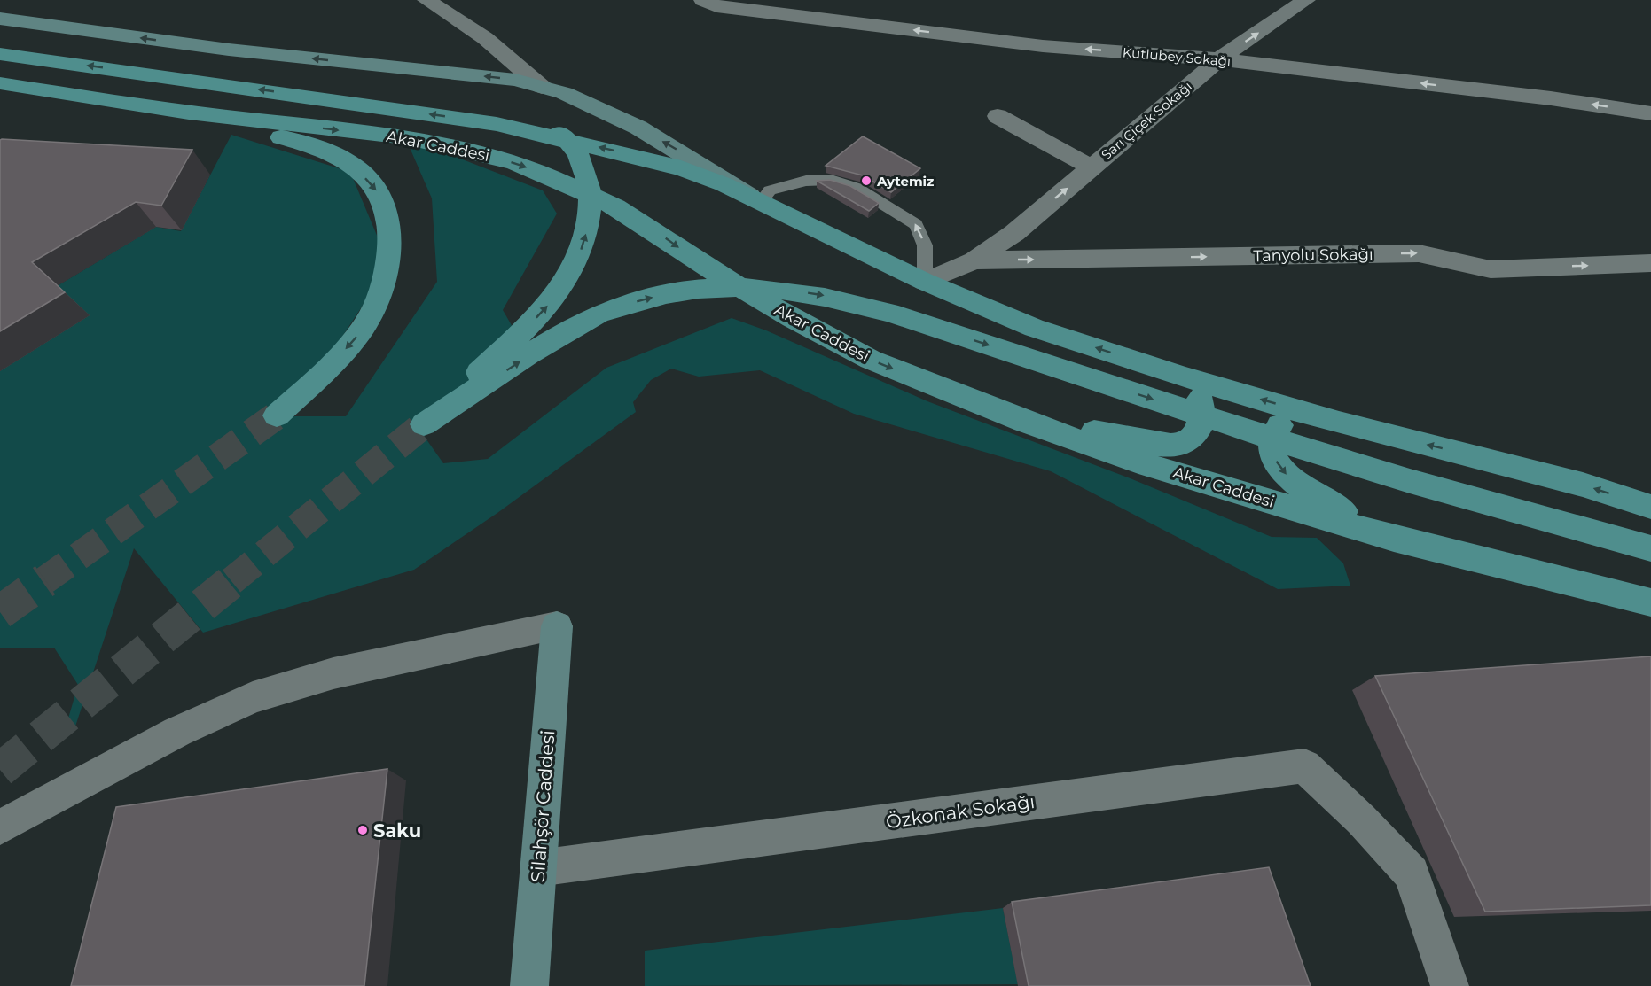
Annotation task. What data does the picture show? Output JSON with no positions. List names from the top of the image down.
{
  "streets": {
    "main road": ["Akar Caddesi"],
    "street": [
      "Kutlubey Sokağı",
      "Sarı Çiçek Sokağı",
      "Tanyolu Sokağı",
      "Silahşör Caddesi",
      "Özkonak Sokağı"
    ]
  },
  "crossings": [
    ["Kutlubey Sokağı", "Sarı Çiçek Sokağı"],
    ["Sarı Çiçek Sokağı", "Akar Caddesi"],
    ["Sarı Çiçek Sokağı", "Tanyolu Sokağı"],
    ["Silahşör Caddesi", "Özkonak Sokağı"]
  ],
  "one_way": ["Kutlubey Sokağı", "Sarı Çiçek Sokağı", "Tanyolu Sokağı"],
  "places": ["Aytemiz", "Saku"]
}
